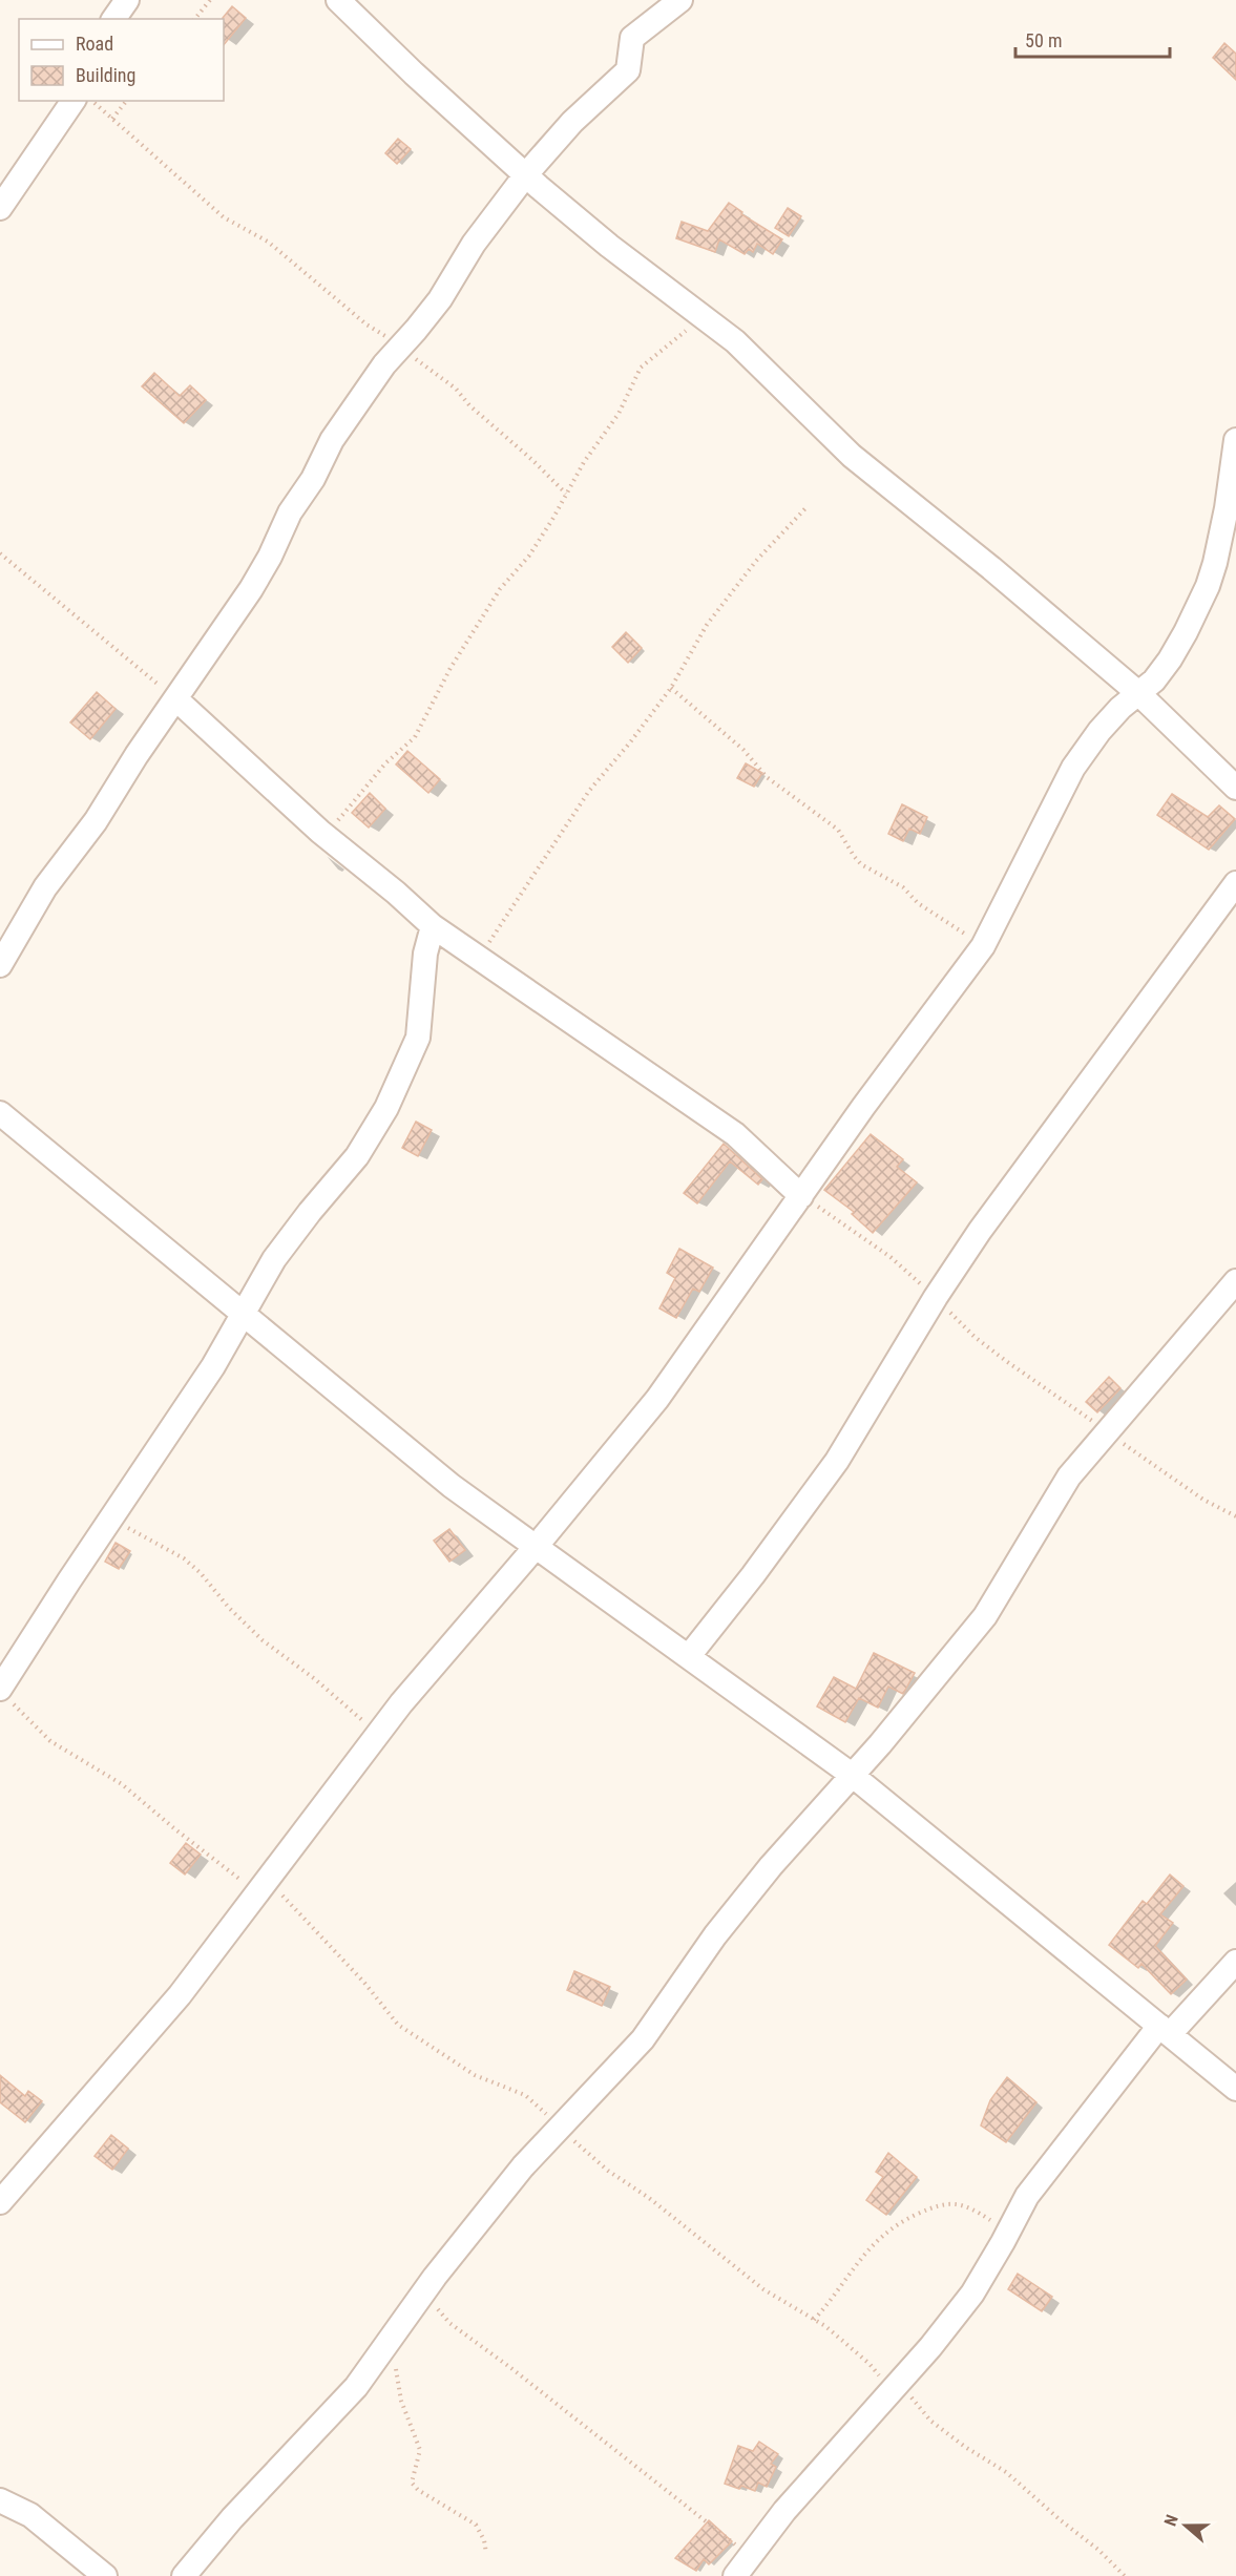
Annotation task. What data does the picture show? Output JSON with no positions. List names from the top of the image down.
{
  "legend": ["Road", "Building"],
  "scale_bar": "50 m",
  "north": "left"
}
